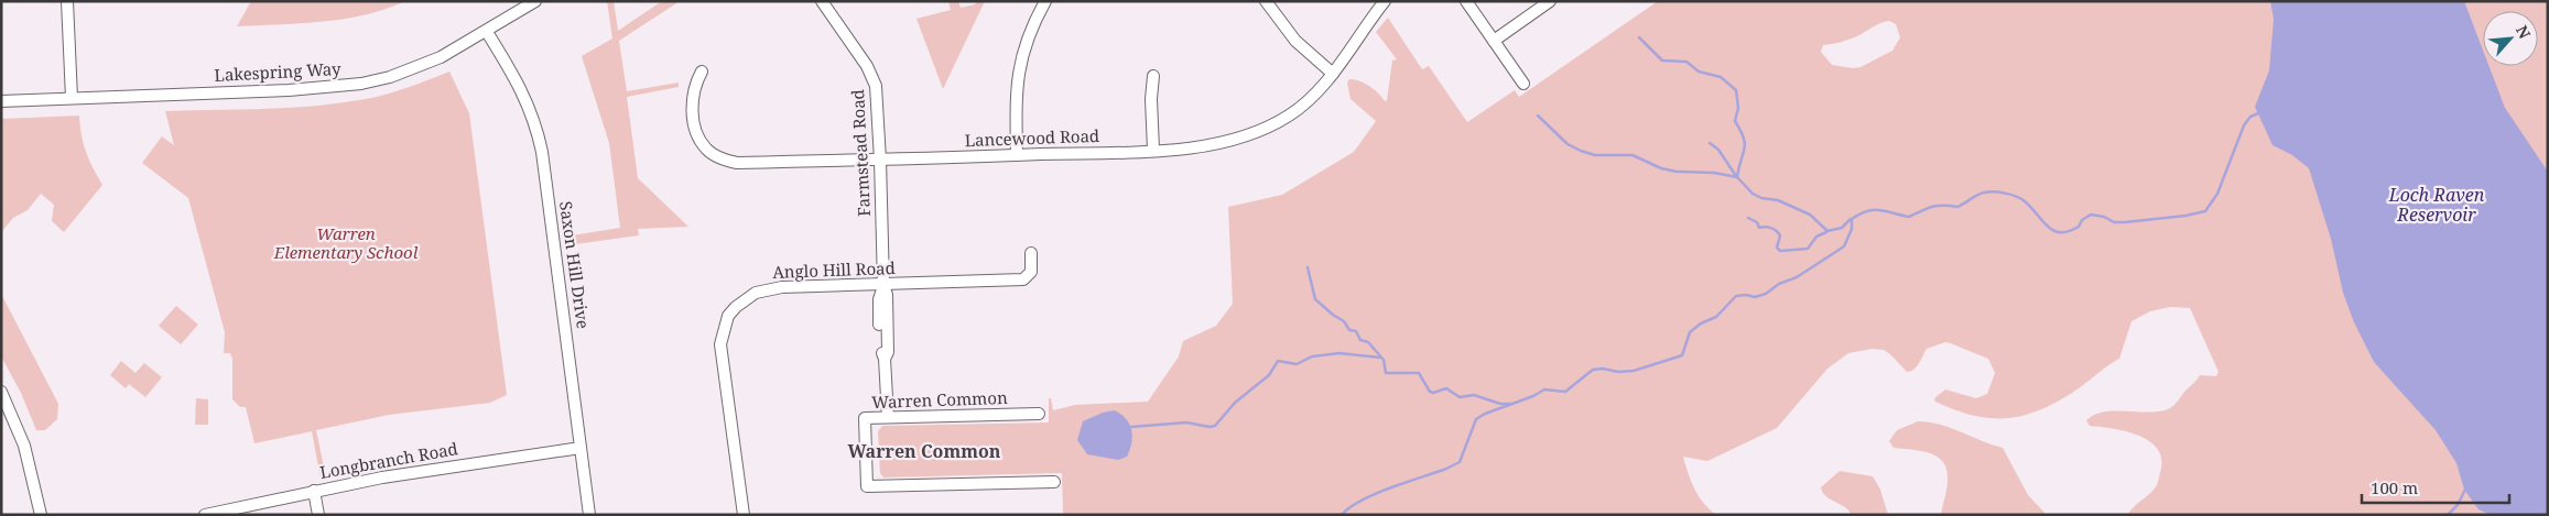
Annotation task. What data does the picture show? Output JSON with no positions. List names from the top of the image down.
{
  "streets": {
    "street": [
      "Lakespring Way",
      "Lancewood Road",
      "Farmstead Road",
      "Saxon Hill Drive",
      "Anglo Hill Road",
      "Warren Common",
      "Longbranch Road"
    ]
  },
  "crossings": [
    ["Lakespring Way", "Saxon Hill Drive"],
    ["Lancewood Road", "Farmstead Road"],
    ["Farmstead Road", "Anglo Hill Road"],
    ["Farmstead Road", "Warren Common"],
    ["Saxon Hill Drive", "Longbranch Road"]
  ],
  "districts": ["Warren Common"],
  "water": ["Loch Raven Reservoir"],
  "parks": ["Warren Elementary School"],
  "scale_bar": "100 m",
  "north": "top right"
}
